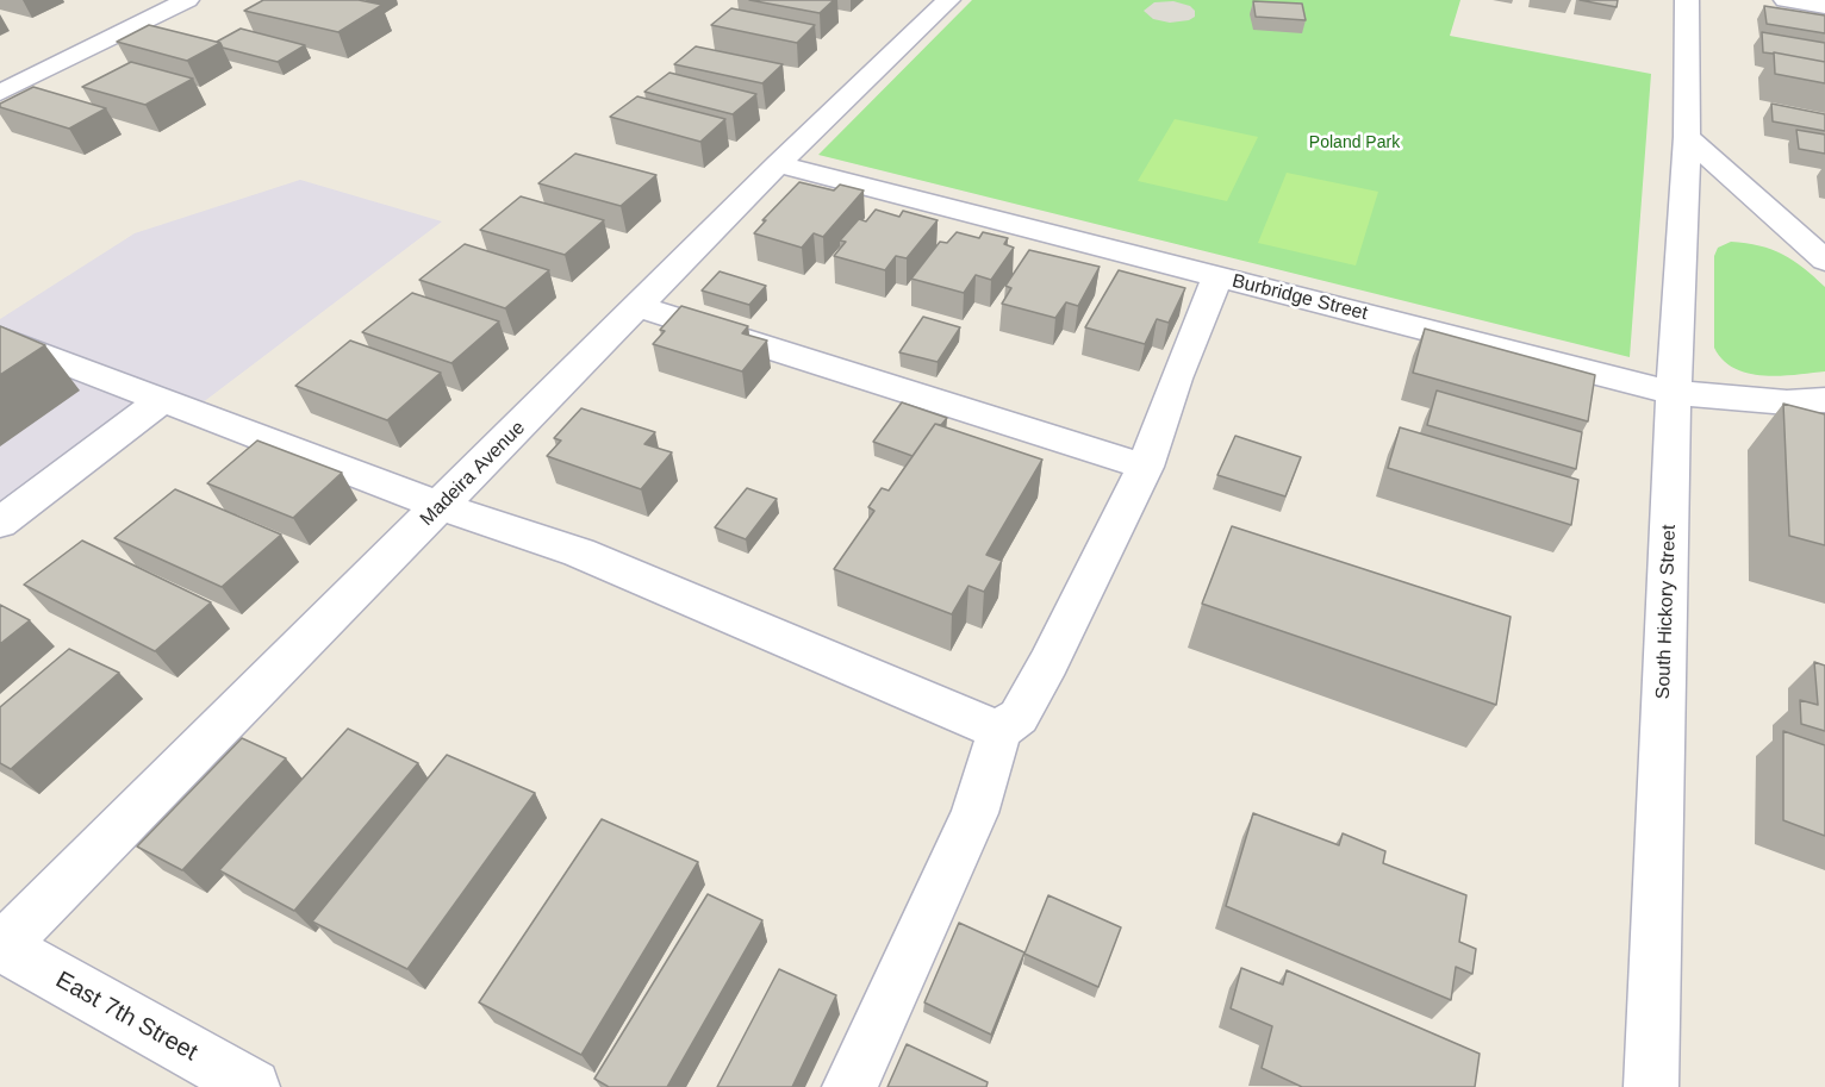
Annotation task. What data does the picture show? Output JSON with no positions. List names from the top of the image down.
{
  "streets": {
    "street": [
      "Burbridge Street",
      "Madeira Avenue",
      "South Hickory Street",
      "East 7th Street"
    ]
  },
  "crossings": [
    ["Burbridge Street", "Madeira Avenue"],
    ["Burbridge Street", "South Hickory Street"],
    ["Madeira Avenue", "East 7th Street"]
  ],
  "parks": ["Poland Park"]
}
